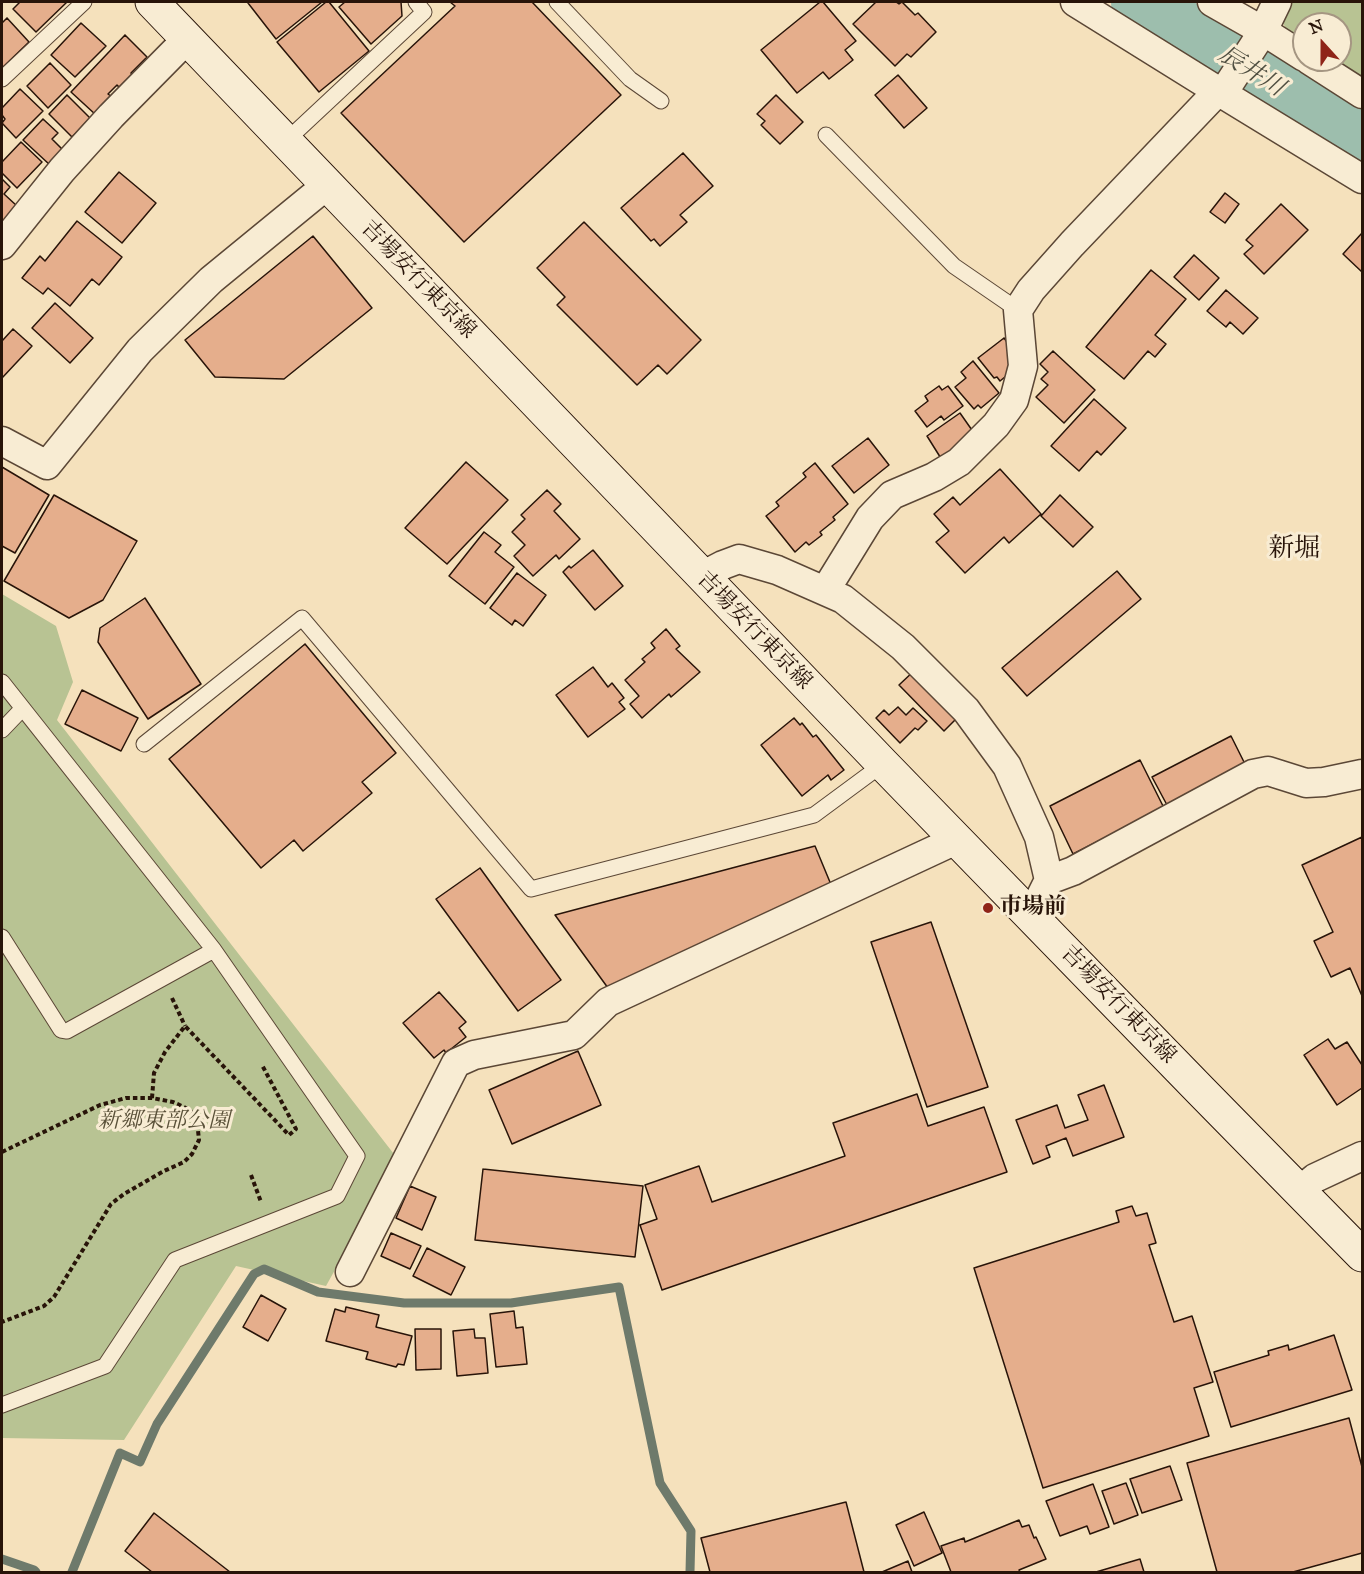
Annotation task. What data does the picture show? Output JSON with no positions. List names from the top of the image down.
{
  "streets": {
    "main road": ["吉場安行東京線"]
  },
  "districts": ["新堀"],
  "water": ["辰井川"],
  "parks": ["新郷東部公園"],
  "places": ["市場前"],
  "north": "top"
}
